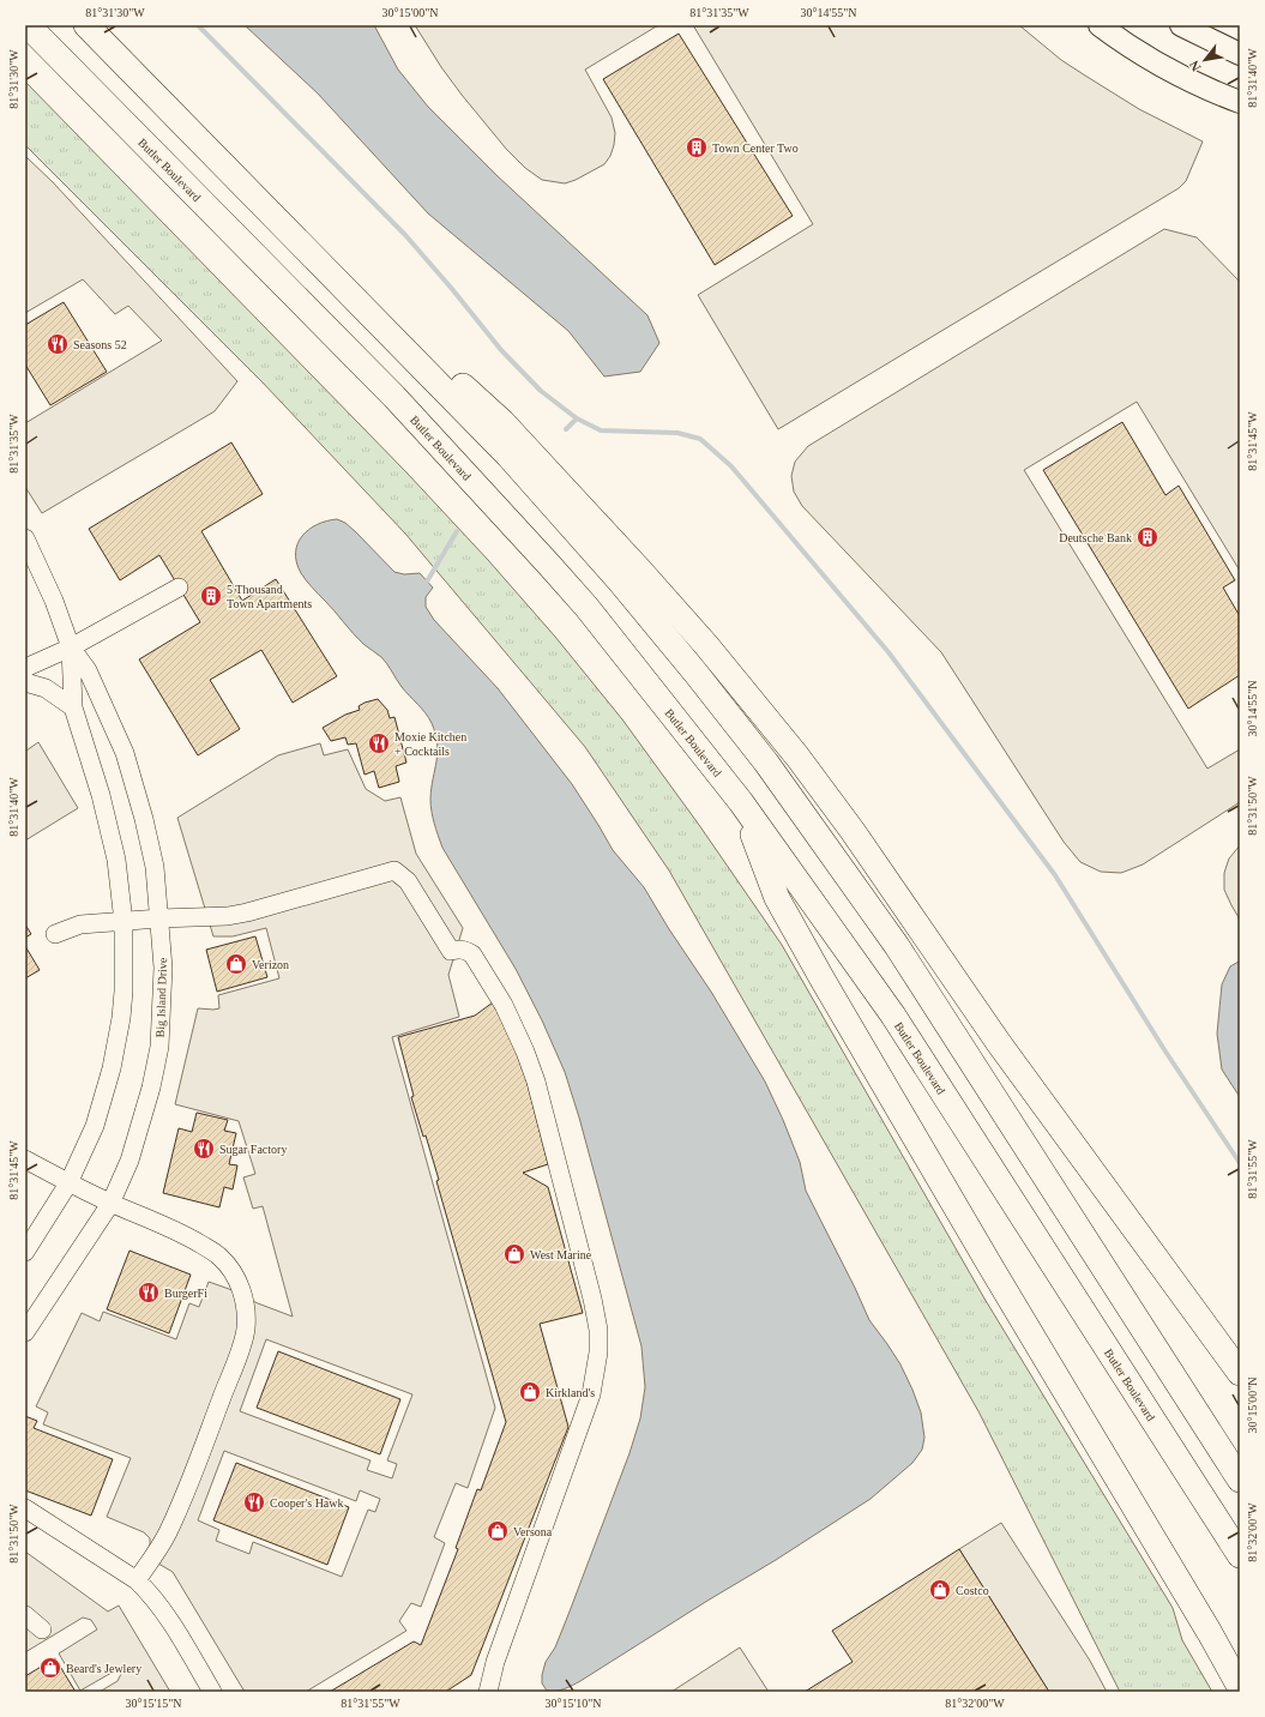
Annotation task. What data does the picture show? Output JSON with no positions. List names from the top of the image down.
{
  "streets": {
    "highway": ["Butler Boulevard"],
    "street": ["Big Island Drive"]
  },
  "places": {
    "building": ["Town Center Two", "Deutsche Bank", "5 Thousand Town Apartments"],
    "restaurant": [
      "Seasons 52",
      "Moxie Kitchen + Cocktails",
      "Sugar Factory",
      "BurgerFi",
      "Cooper's Hawk"
    ],
    "shop": [
      "Verizon",
      "West Marine",
      "Kirkland's",
      "Versona",
      "Costco",
      "Beard's Jewlery"
    ]
  },
  "north": "bottom left",
  "coordinates": [
    "81°31'30\"W",
    "30°15'00\"N",
    "81°31'35\"W",
    "30°14'55\"N",
    "81°31'40\"W",
    "81°31'45\"W",
    "81°31'50\"W",
    "81°31'55\"W",
    "81°32'00\"W",
    "30°15'15\"N",
    "30°15'10\"N"
  ]
}
